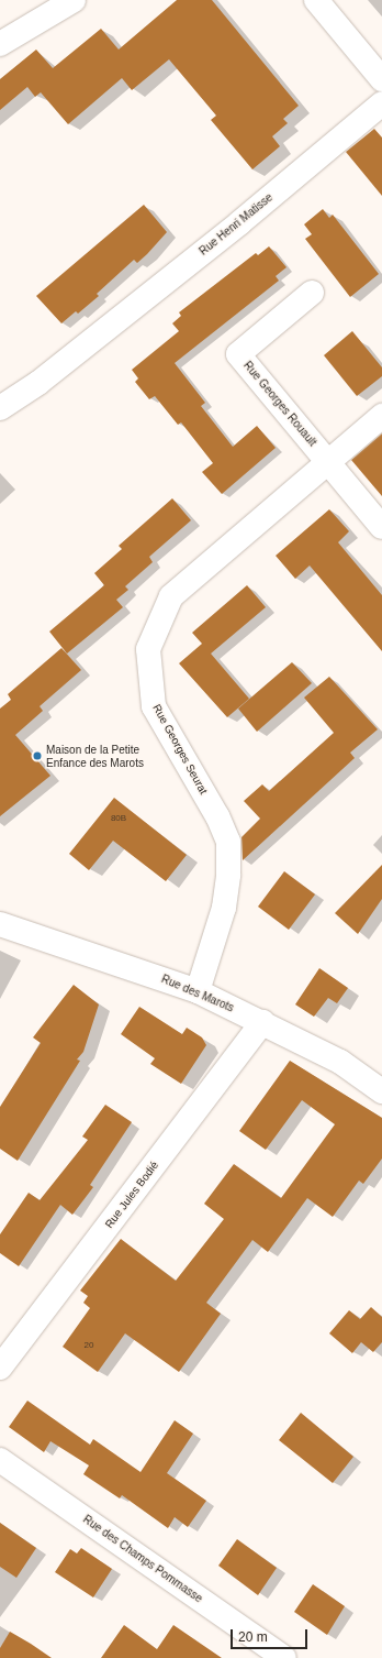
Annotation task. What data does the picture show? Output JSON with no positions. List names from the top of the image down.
{
  "streets": {
    "street": [
      "Rue Henri Matisse",
      "Rue Georges Rouault",
      "Rue Georges Seurat",
      "Rue des Marots",
      "Rue Jules Bodié",
      "Rue des Champs Pommasse"
    ]
  },
  "crossings": [
    ["Rue Georges Rouault", "Rue Georges Seurat"],
    ["Rue Georges Seurat", "Rue des Marots"],
    ["Rue des Marots", "Rue Jules Bodié"]
  ],
  "places": ["Maison de la Petite Enfance des Marots"],
  "house_numbers": ["80B", "20"],
  "scale_bar": "20 m"
}
